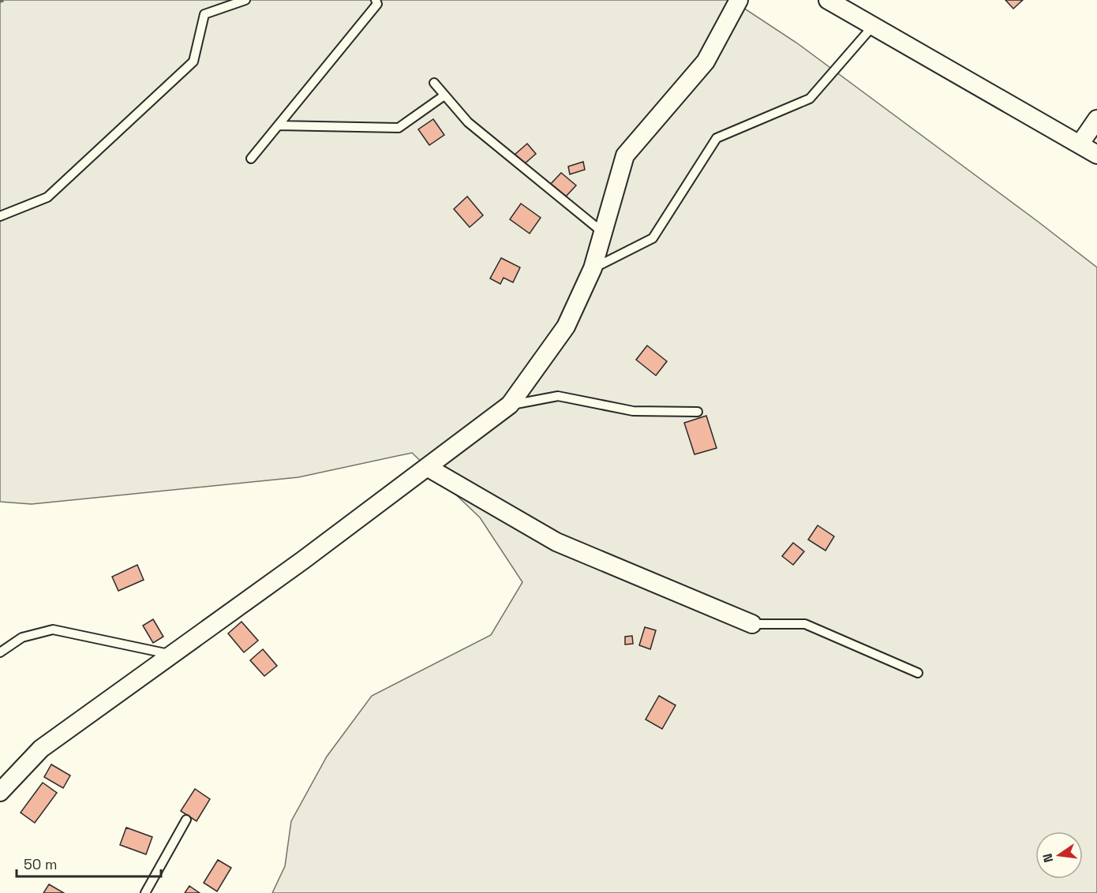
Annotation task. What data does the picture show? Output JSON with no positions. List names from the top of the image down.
{
  "scale_bar": "50 m",
  "north": "left"
}
